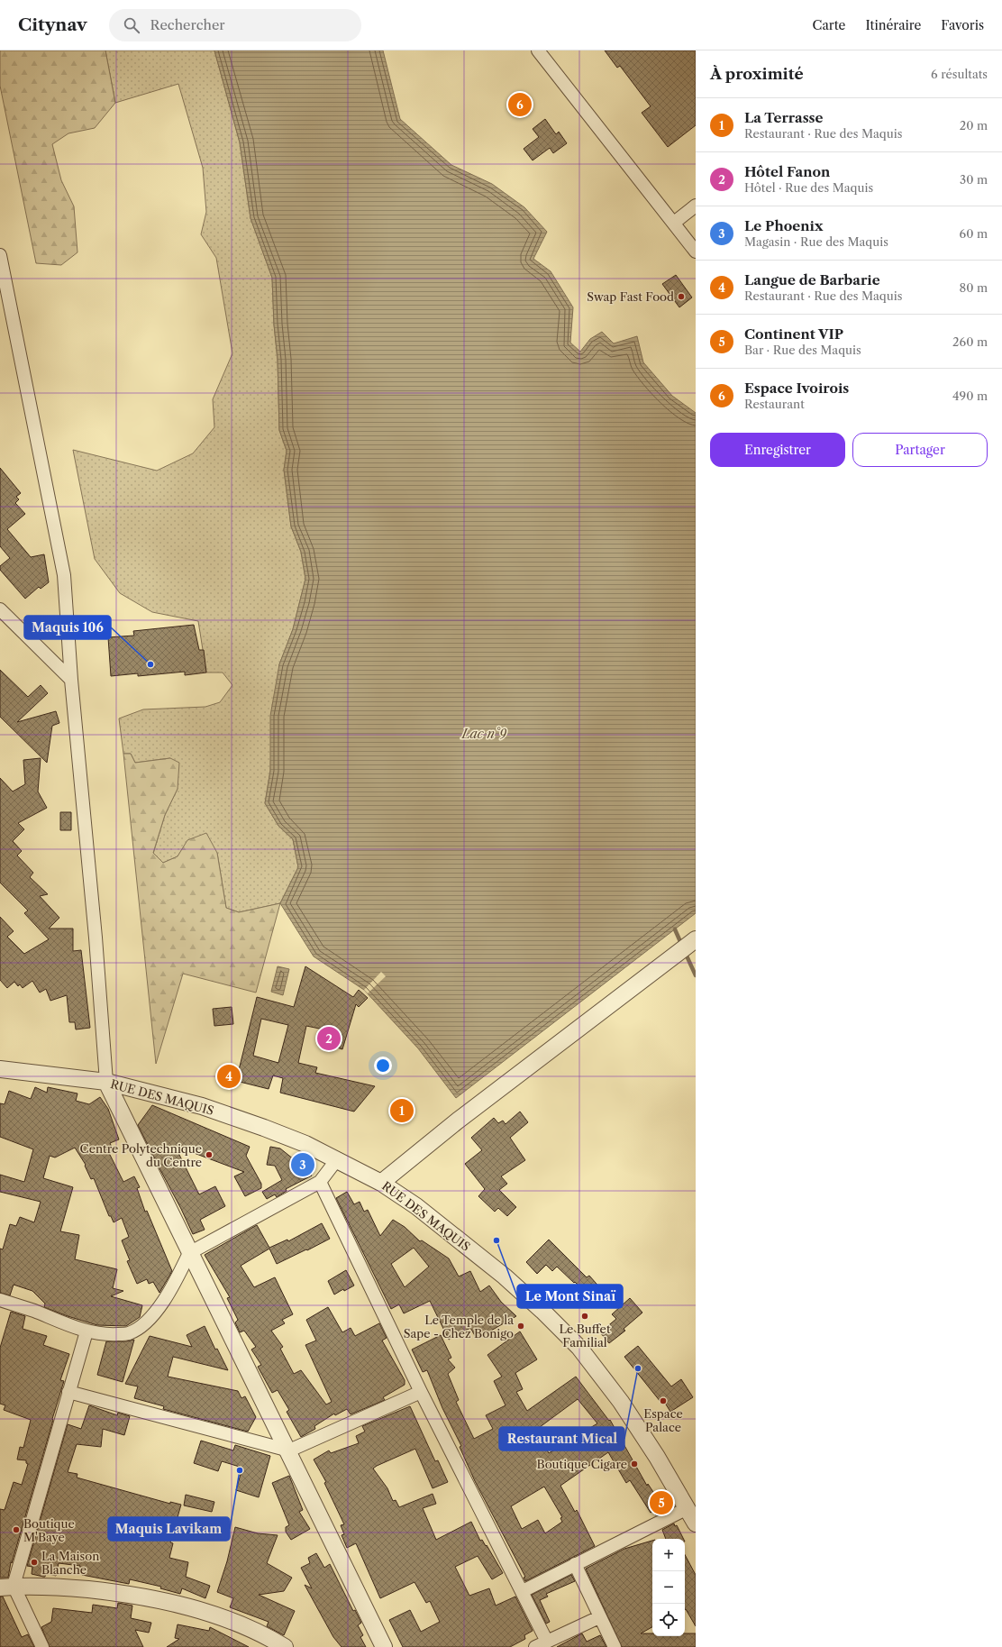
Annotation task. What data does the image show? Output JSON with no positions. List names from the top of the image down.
{
  "streets": {
    "street": ["RUE DES MAQUIS"]
  },
  "water": ["Lac n°9"],
  "places": [
    "Swap Fast Food",
    "Maquis 106",
    "Centre Polytechnique du Centre",
    "Le Mont Sinaï",
    "Le Buffet Familial",
    "Le Temple de la Sape - Chez Bonigo",
    "Restaurant Mical",
    "Espace Palace",
    "Boutique Cigare",
    "Maquis Lavikam",
    "Boutique M'Baye",
    "La Maison Blanche"
  ],
  "page": {
    "header": "Citynav",
    "search": "Rechercher",
    "nav": ["Carte", "Itinéraire", "Favoris"],
    "heading": ["À proximité", "6 résultats"],
    "pins": [
      "6",
      "2",
      "4",
      "1",
      "3",
      "5"
    ],
    "list": [
      {
        "mark": "1",
        "name": "La Terrasse",
        "note": "Restaurant · Rue des Maquis",
        "value": "20 m"
      },
      {
        "mark": "2",
        "name": "Hôtel Fanon",
        "note": "Hôtel · Rue des Maquis",
        "value": "30 m"
      },
      {
        "mark": "3",
        "name": "Le Phoenix",
        "note": "Magasin · Rue des Maquis",
        "value": "60 m"
      },
      {
        "mark": "4",
        "name": "Langue de Barbarie",
        "note": "Restaurant · Rue des Maquis",
        "value": "80 m"
      },
      {
        "mark": "5",
        "name": "Continent VIP",
        "note": "Bar · Rue des Maquis",
        "value": "260 m"
      },
      {
        "mark": "6",
        "name": "Espace Ivoirois",
        "note": "Restaurant",
        "value": "490 m"
      }
    ],
    "buttons": ["Enregistrer", "Partager"],
    "map_buttons": ["+", "−"]
  }
}
